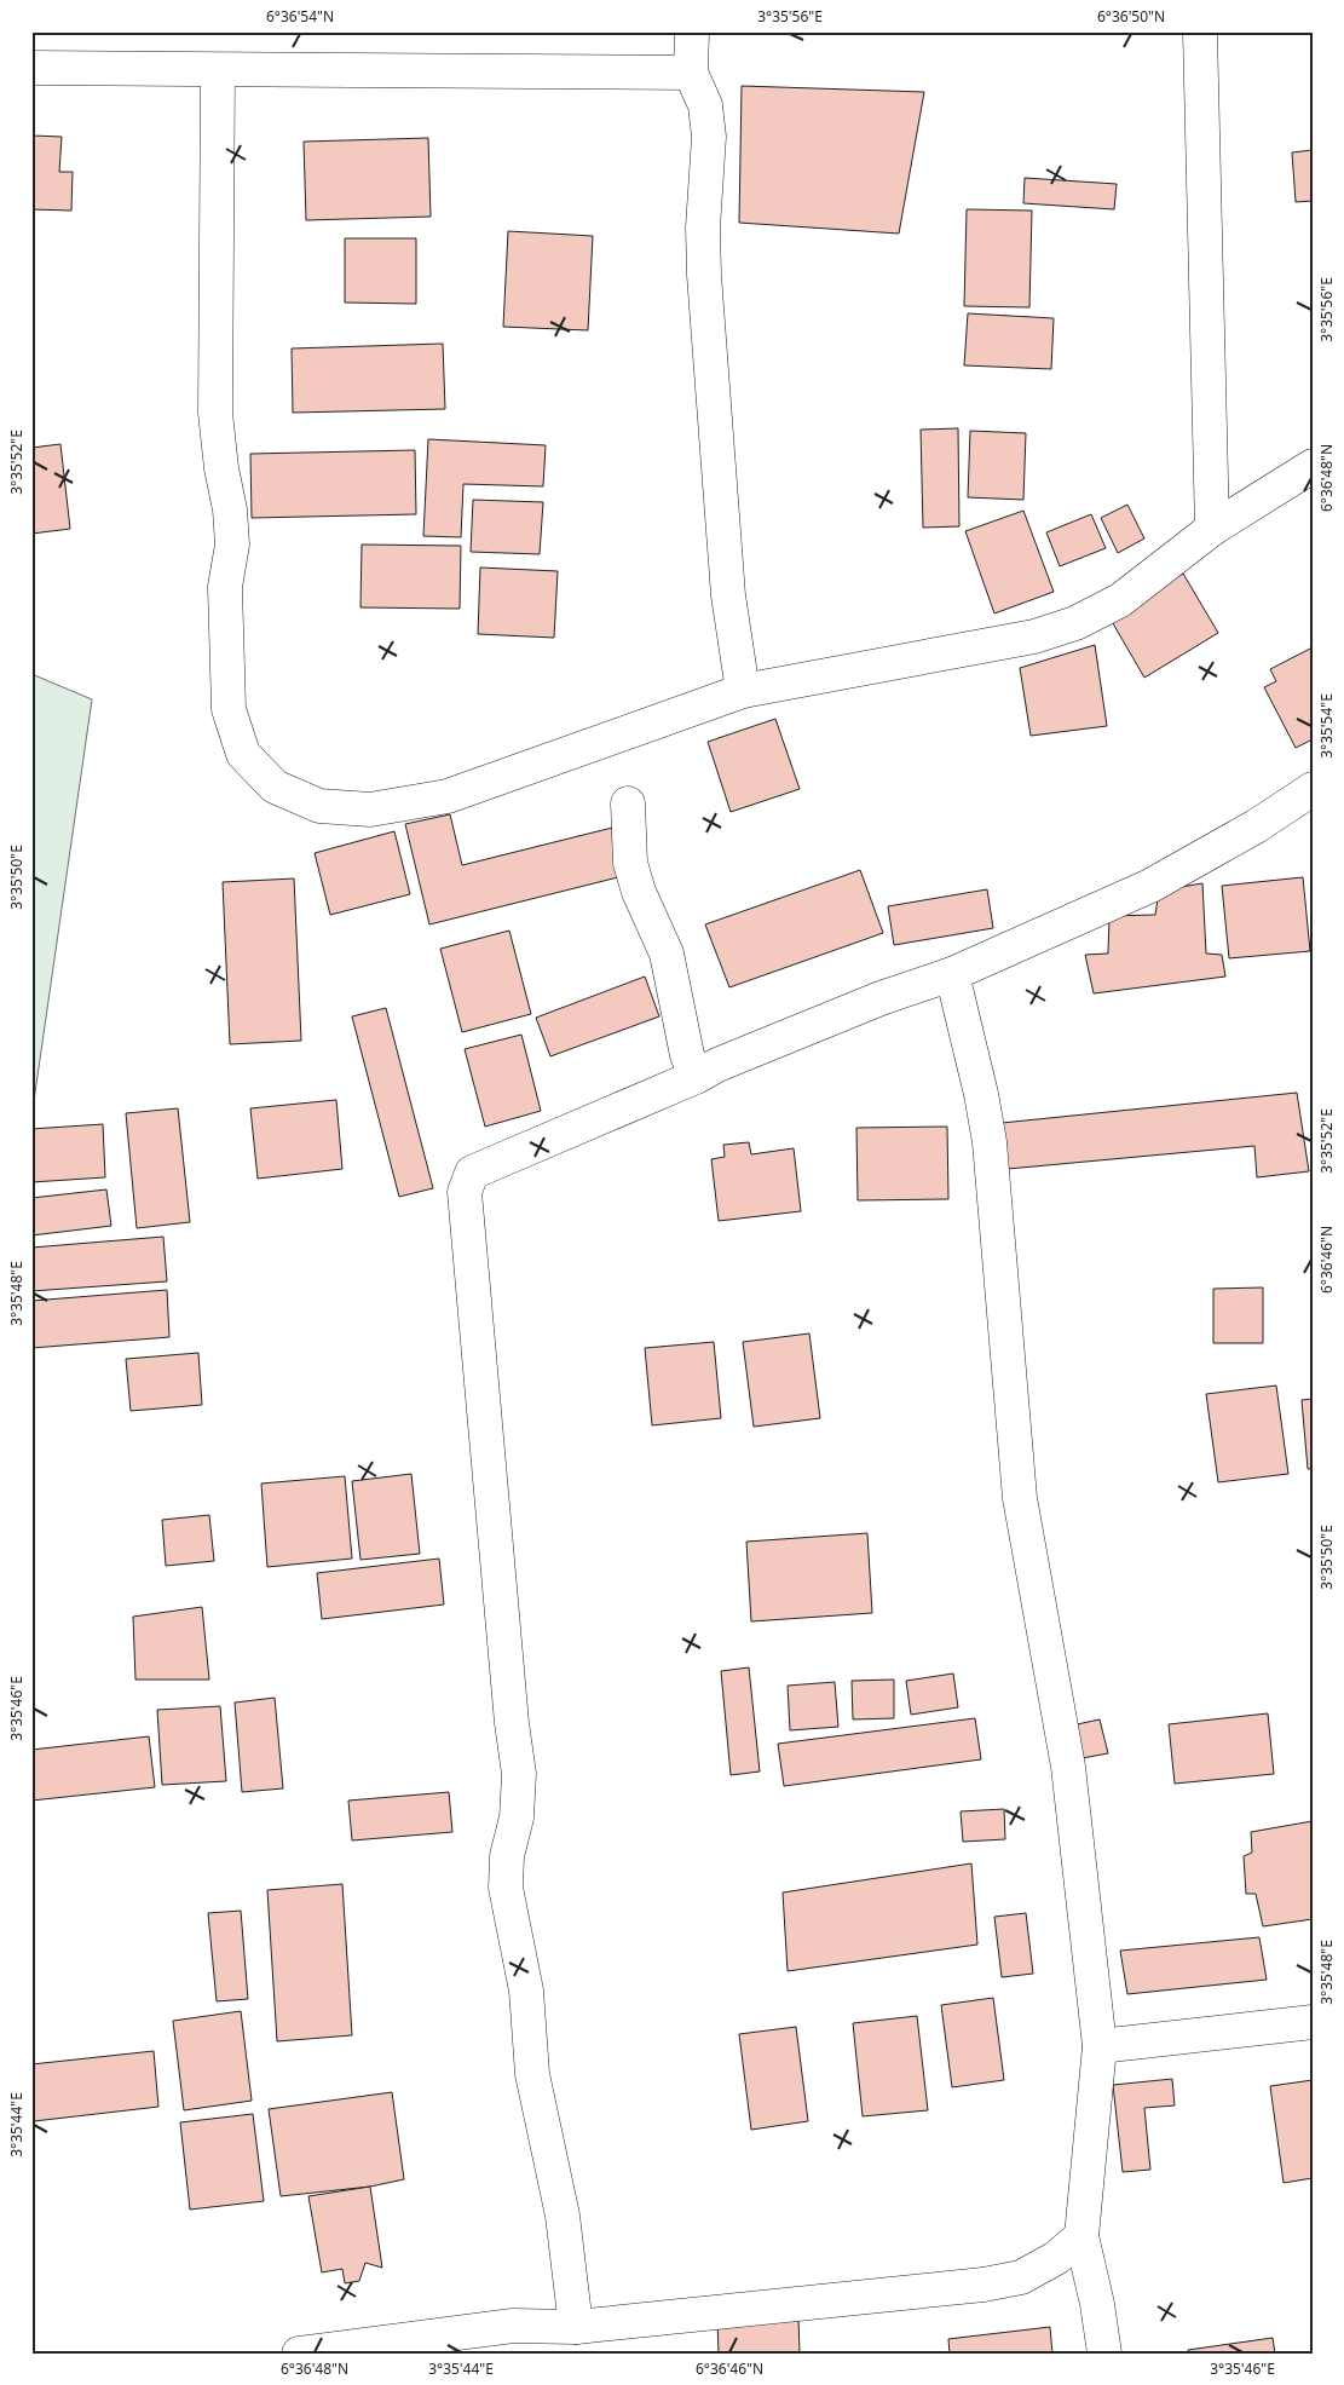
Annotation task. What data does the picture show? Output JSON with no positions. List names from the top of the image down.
{
  "coordinates": [
    "6°36'54\"N",
    "3°35'56\"E",
    "6°36'50\"N",
    "3°35'52\"E",
    "6°36'48\"N",
    "3°35'54\"E",
    "3°35'50\"E",
    "6°36'46\"N",
    "3°35'48\"E",
    "3°35'46\"E",
    "3°35'44\"E"
  ]
}
